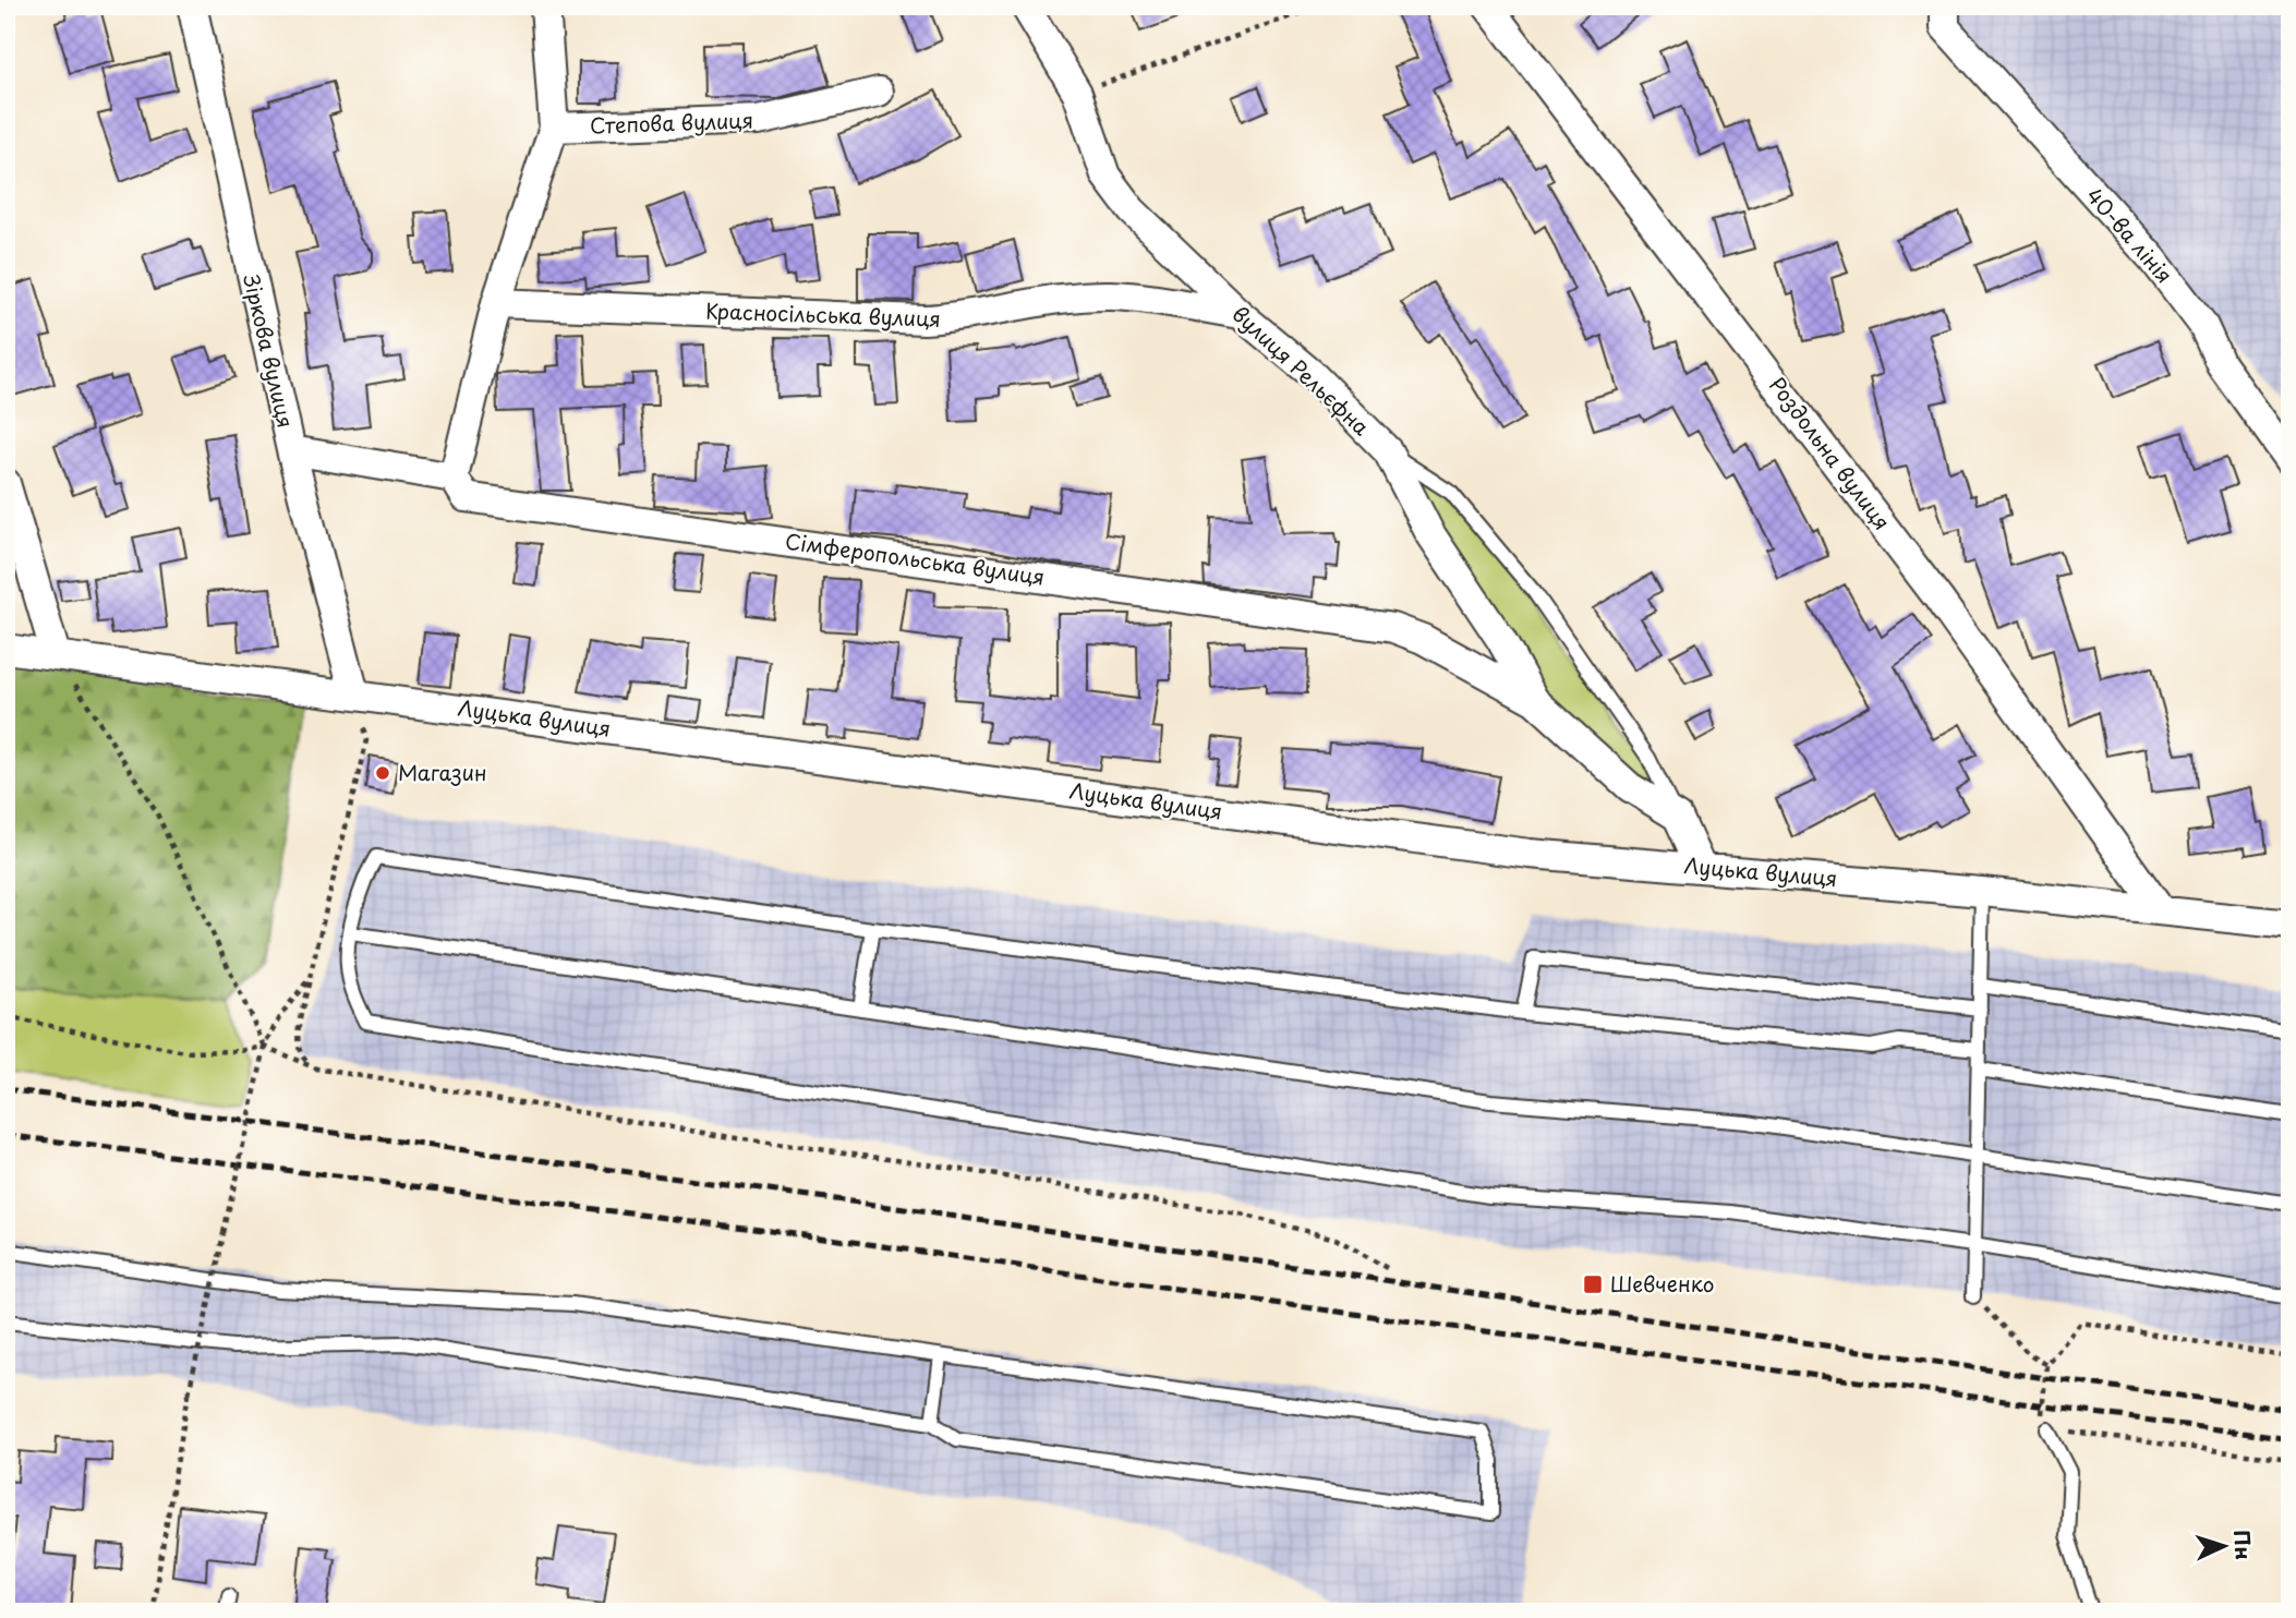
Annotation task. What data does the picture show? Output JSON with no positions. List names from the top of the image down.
{
  "streets": {
    "street": [
      "Степова вулиця",
      "40-ва лінія",
      "Красносільська вулиця",
      "Зіркова вулиця",
      "вулиця Рельєфна",
      "Роздольна вулиця",
      "Сімферопольська вулиця",
      "Луцька вулиця"
    ]
  },
  "crossings": [
    ["Красносільська вулиця", "вулиця Рельєфна"],
    ["Зіркова вулиця", "Сімферопольська вулиця"],
    ["Зіркова вулиця", "Луцька вулиця"],
    ["вулиця Рельєфна", "Сімферопольська вулиця"],
    ["Роздольна вулиця", "Луцька вулиця"]
  ],
  "places": {
    "other": ["Магазин"],
    "transit": ["Шевченко"]
  },
  "north": "right"
}
